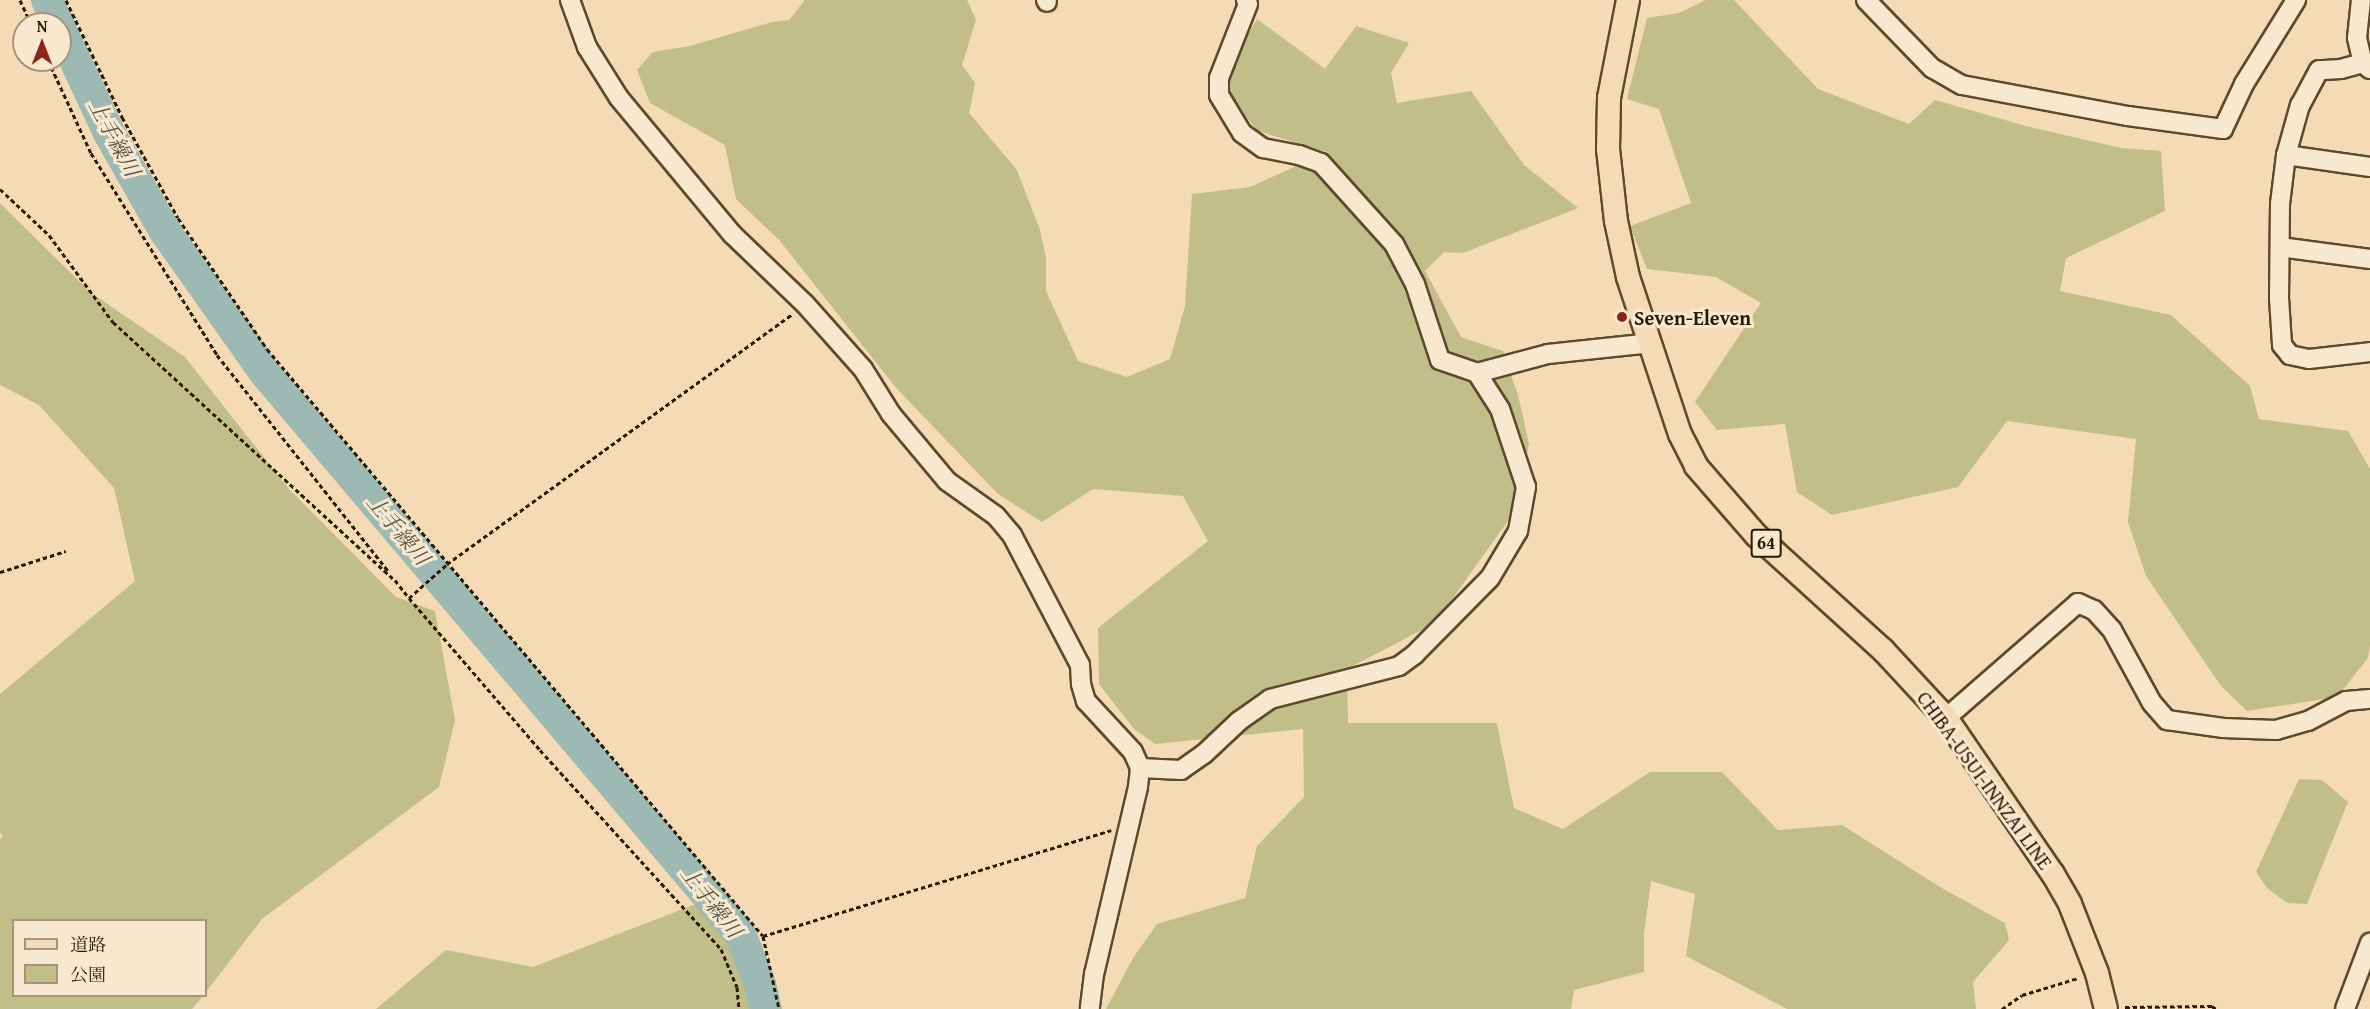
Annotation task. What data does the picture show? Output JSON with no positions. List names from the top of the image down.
{
  "streets": {
    "main road": ["64", "CHIBA-USUI-INNZAI LINE"]
  },
  "water": ["上手繰川"],
  "places": ["Seven-Eleven"],
  "legend": ["道路", "公園"],
  "north": "top"
}
